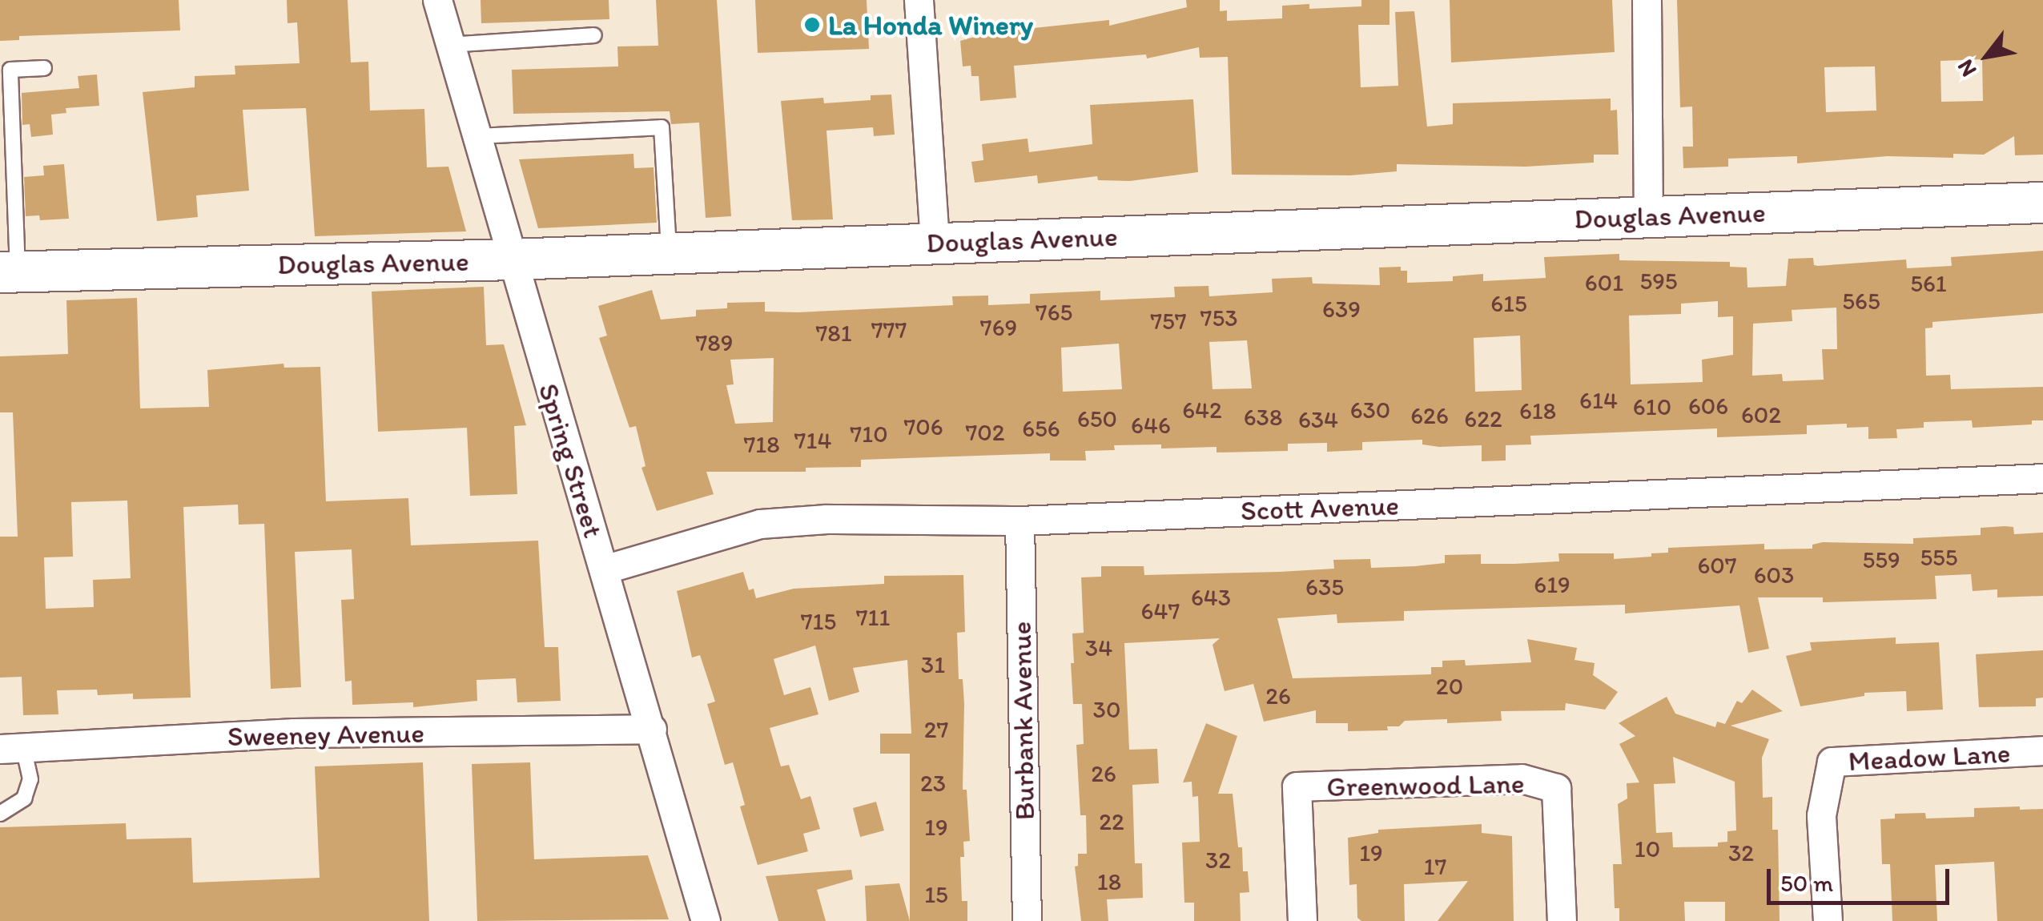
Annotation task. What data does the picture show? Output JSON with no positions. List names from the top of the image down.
{
  "streets": {
    "street": [
      "Douglas Avenue",
      "Spring Street",
      "Scott Avenue",
      "Burbank Avenue",
      "Sweeney Avenue",
      "Meadow Lane",
      "Greenwood Lane"
    ]
  },
  "crossings": [
    ["Douglas Avenue", "Spring Street"],
    ["Spring Street", "Scott Avenue"],
    ["Spring Street", "Sweeney Avenue"],
    ["Scott Avenue", "Burbank Avenue"]
  ],
  "places": ["La Honda Winery"],
  "house_numbers": [
    "595",
    "601",
    "561",
    "565",
    "615",
    "639",
    "765",
    "753",
    "757",
    "769",
    "777",
    "781",
    "789",
    "614",
    "606",
    "610",
    "642",
    "630",
    "618",
    "602",
    "626",
    "638",
    "650",
    "622",
    "634",
    "646",
    "706",
    "656",
    "702",
    "710",
    "714",
    "718",
    "555",
    "559",
    "607",
    "603",
    "619",
    "635",
    "643",
    "647",
    "711",
    "715",
    "34",
    "31",
    "20",
    "26",
    "30",
    "27",
    "26",
    "23",
    "22",
    "19",
    "10",
    "19",
    "32",
    "32",
    "17",
    "18",
    "15"
  ],
  "scale_bar": "50 m",
  "north": "bottom left"
}
